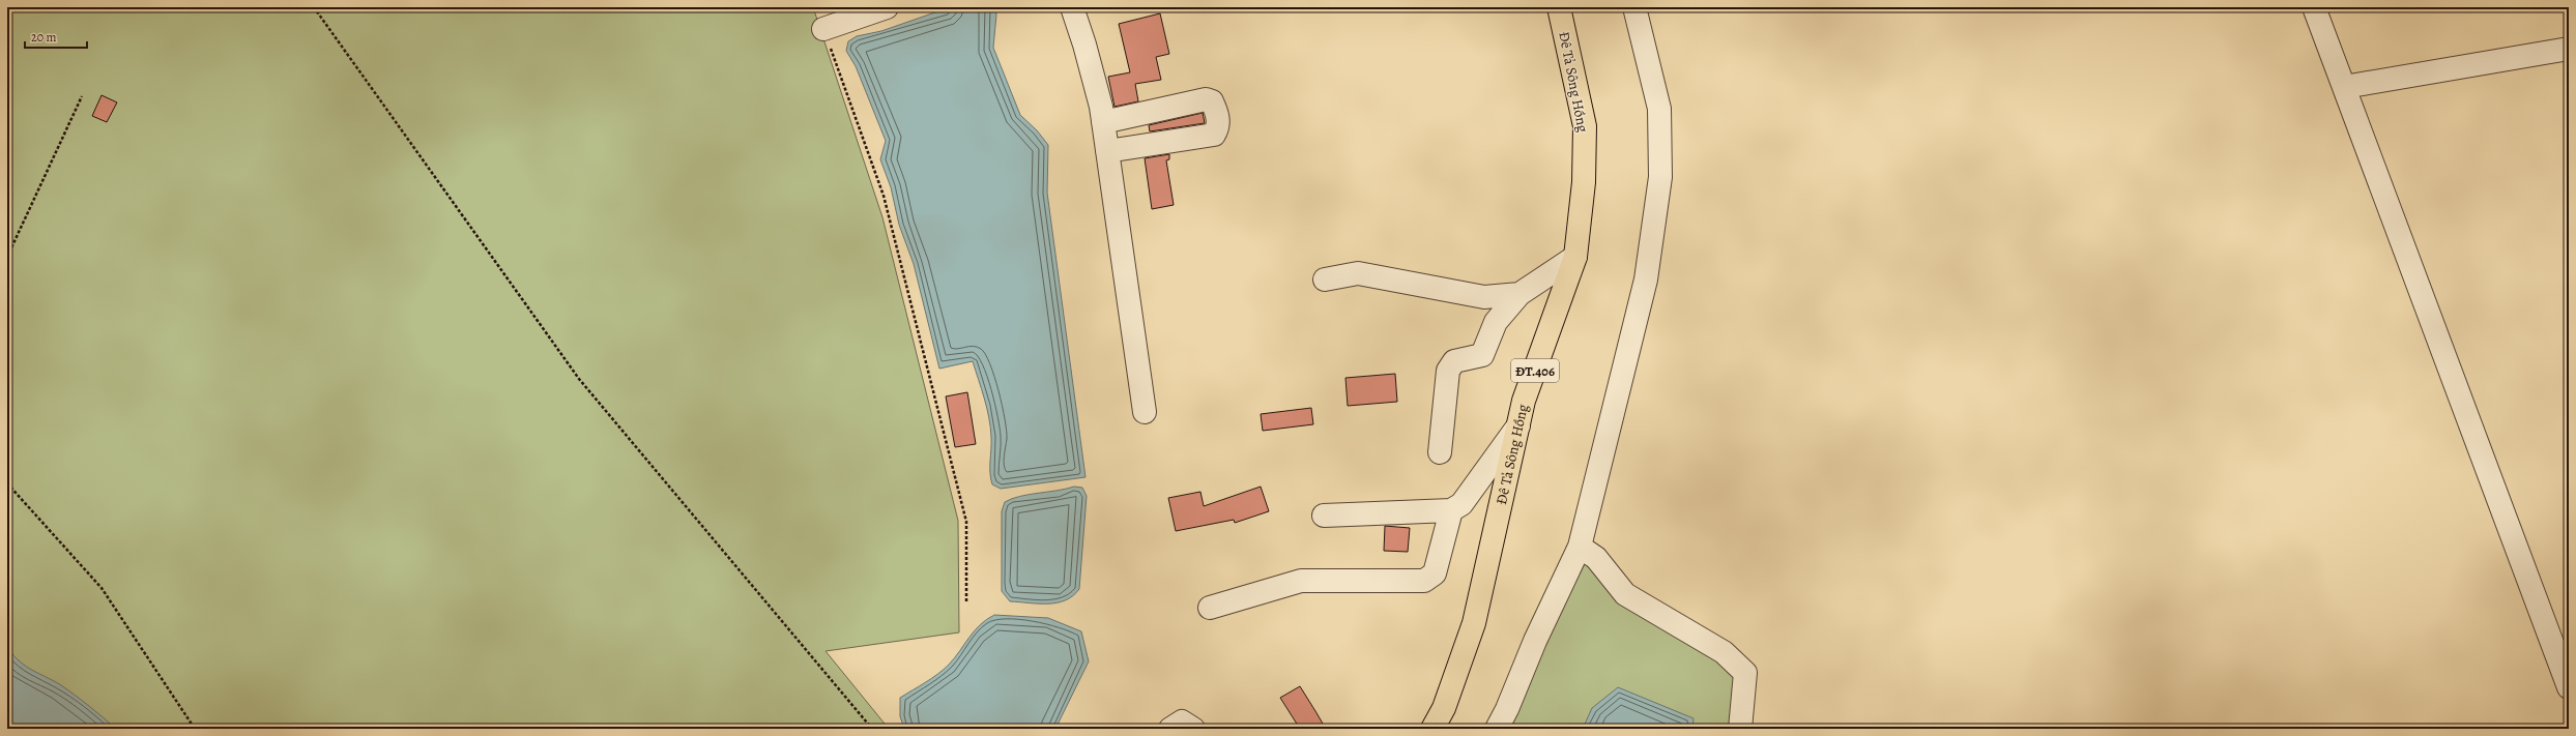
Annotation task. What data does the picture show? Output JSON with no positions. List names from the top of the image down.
{
  "streets": {
    "main road": ["Đê Tả Sông Hồng", "ĐT.406"]
  },
  "scale_bar": "20 m"
}
